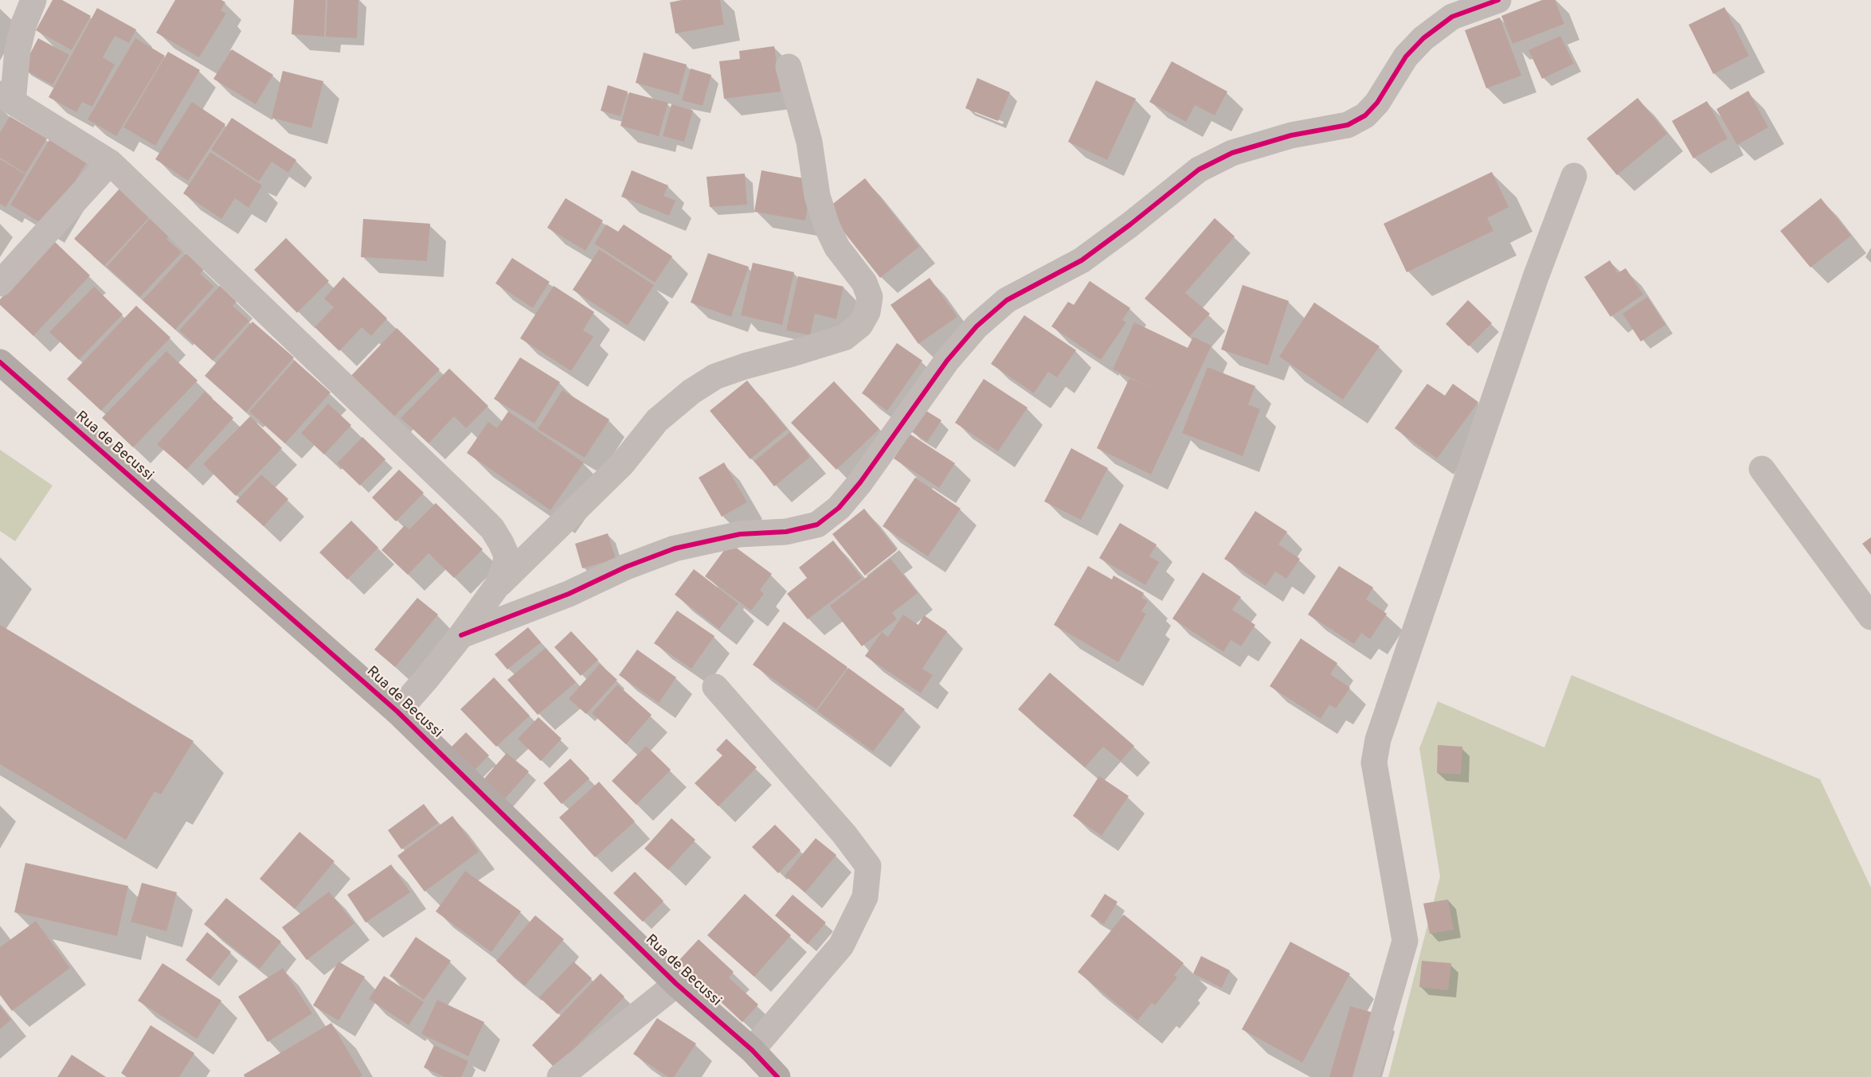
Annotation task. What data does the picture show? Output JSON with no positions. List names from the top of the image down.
{
  "streets": {
    "street": ["Rua de Becussi"]
  }
}
